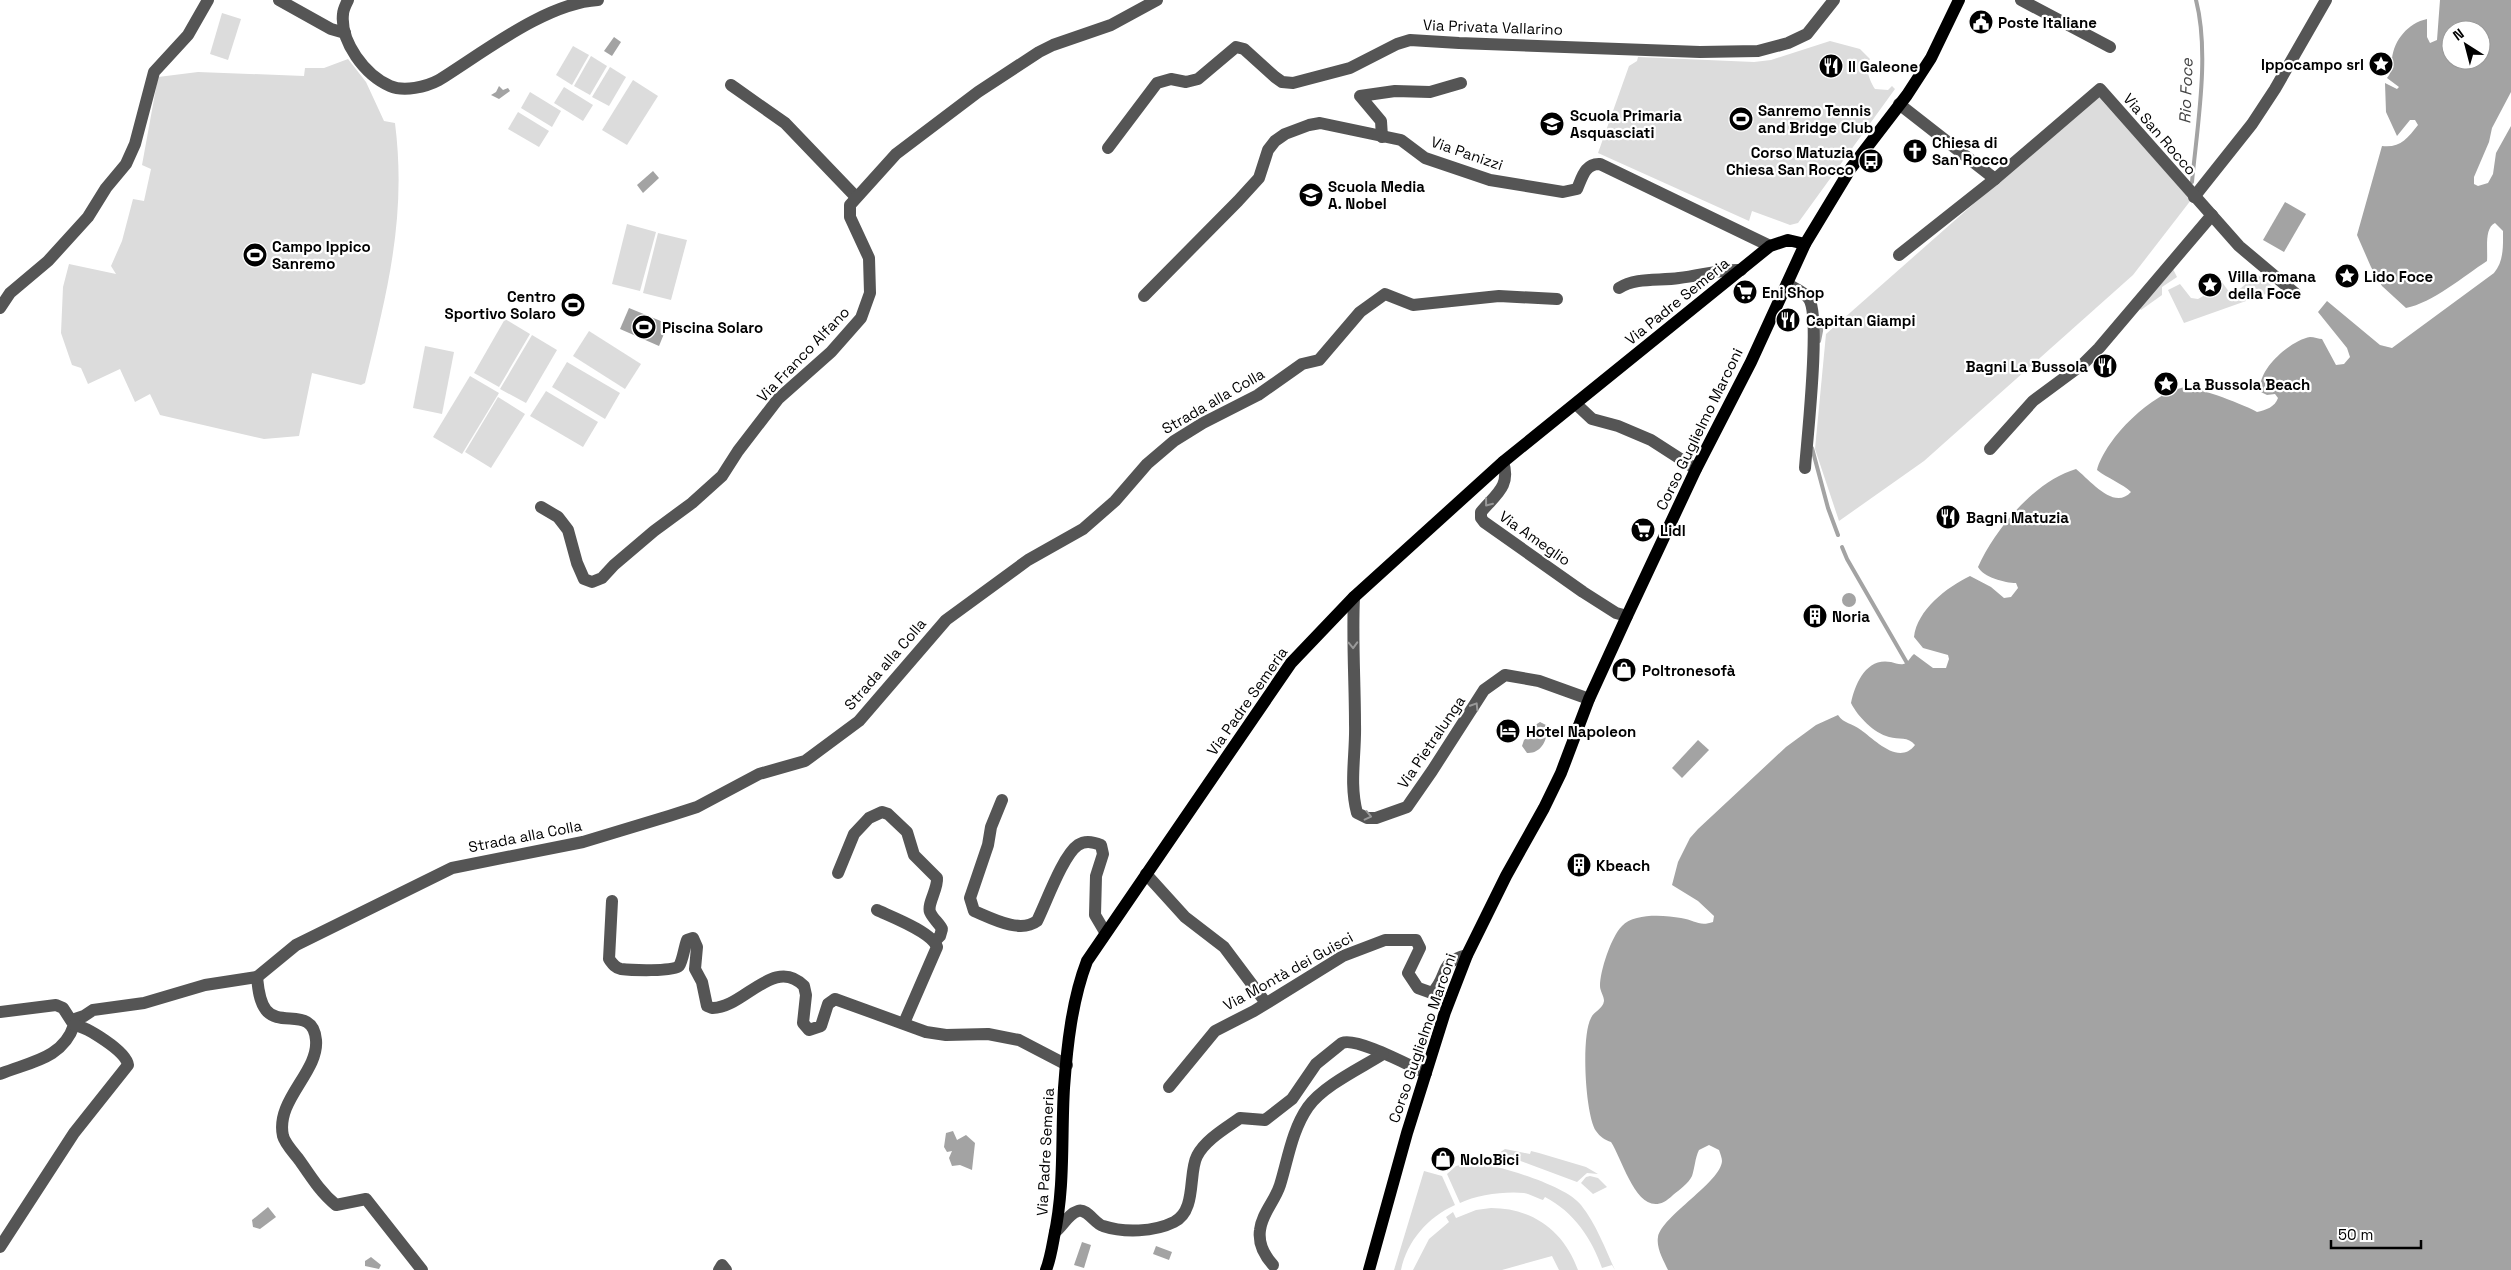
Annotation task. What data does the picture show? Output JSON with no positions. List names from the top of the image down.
{
  "streets": {
    "main road": ["Via Padre Semeria", "Corso Guglielmo Marconi"],
    "street": [
      "Via Privata Vallarino",
      "Via San Rocco",
      "Via Panizzi",
      "Via Franco Alfano",
      "Strada alla Colla",
      "Via Ameglio",
      "Via Pietralunga",
      "Via Montà dei Guisci"
    ]
  },
  "crossings": [
    ["Via Panizzi", "Via Padre Semeria"],
    ["Via Padre Semeria", "Corso Guglielmo Marconi"],
    ["Via Padre Semeria", "Via Ameglio"],
    ["Via Padre Semeria", "Via Pietralunga"],
    ["Corso Guglielmo Marconi", "Via Ameglio"],
    ["Corso Guglielmo Marconi", "Via Pietralunga"],
    ["Corso Guglielmo Marconi", "Via Montà dei Guisci"]
  ],
  "one_way": ["Via Ameglio"],
  "water": ["Rio Foce"],
  "places": {
    "public building": ["Poste Italiane"],
    "place": [
      "Ippocampo srl",
      "Lido Foce",
      "Villa romana della Foce",
      "La Bussola Beach"
    ],
    "restaurant": [
      "Il Galeone",
      "Capitan Giampi",
      "Bagni La Bussola",
      "Bagni Matuzia"
    ],
    "sports": [
      "Sanremo Tennis and Bridge Club",
      "Campo Ippico Sanremo",
      "Centro Sportivo Solaro",
      "Piscina Solaro"
    ],
    "school or university": ["Scuola Primaria Asquasciati", "Scuola Media A. Nobel"],
    "church": ["Chiesa di San Rocco"],
    "bus stop": ["Corso Matuzia Chiesa San Rocco"],
    "supermarket": ["Eni Shop", "Lidl"],
    "building": ["Noria", "Kbeach"],
    "shop": ["Poltronesofà", "NoloBici"],
    "hotel": ["Hotel Napoleon"]
  },
  "scale_bar": "50 m",
  "north": "top left"
}
